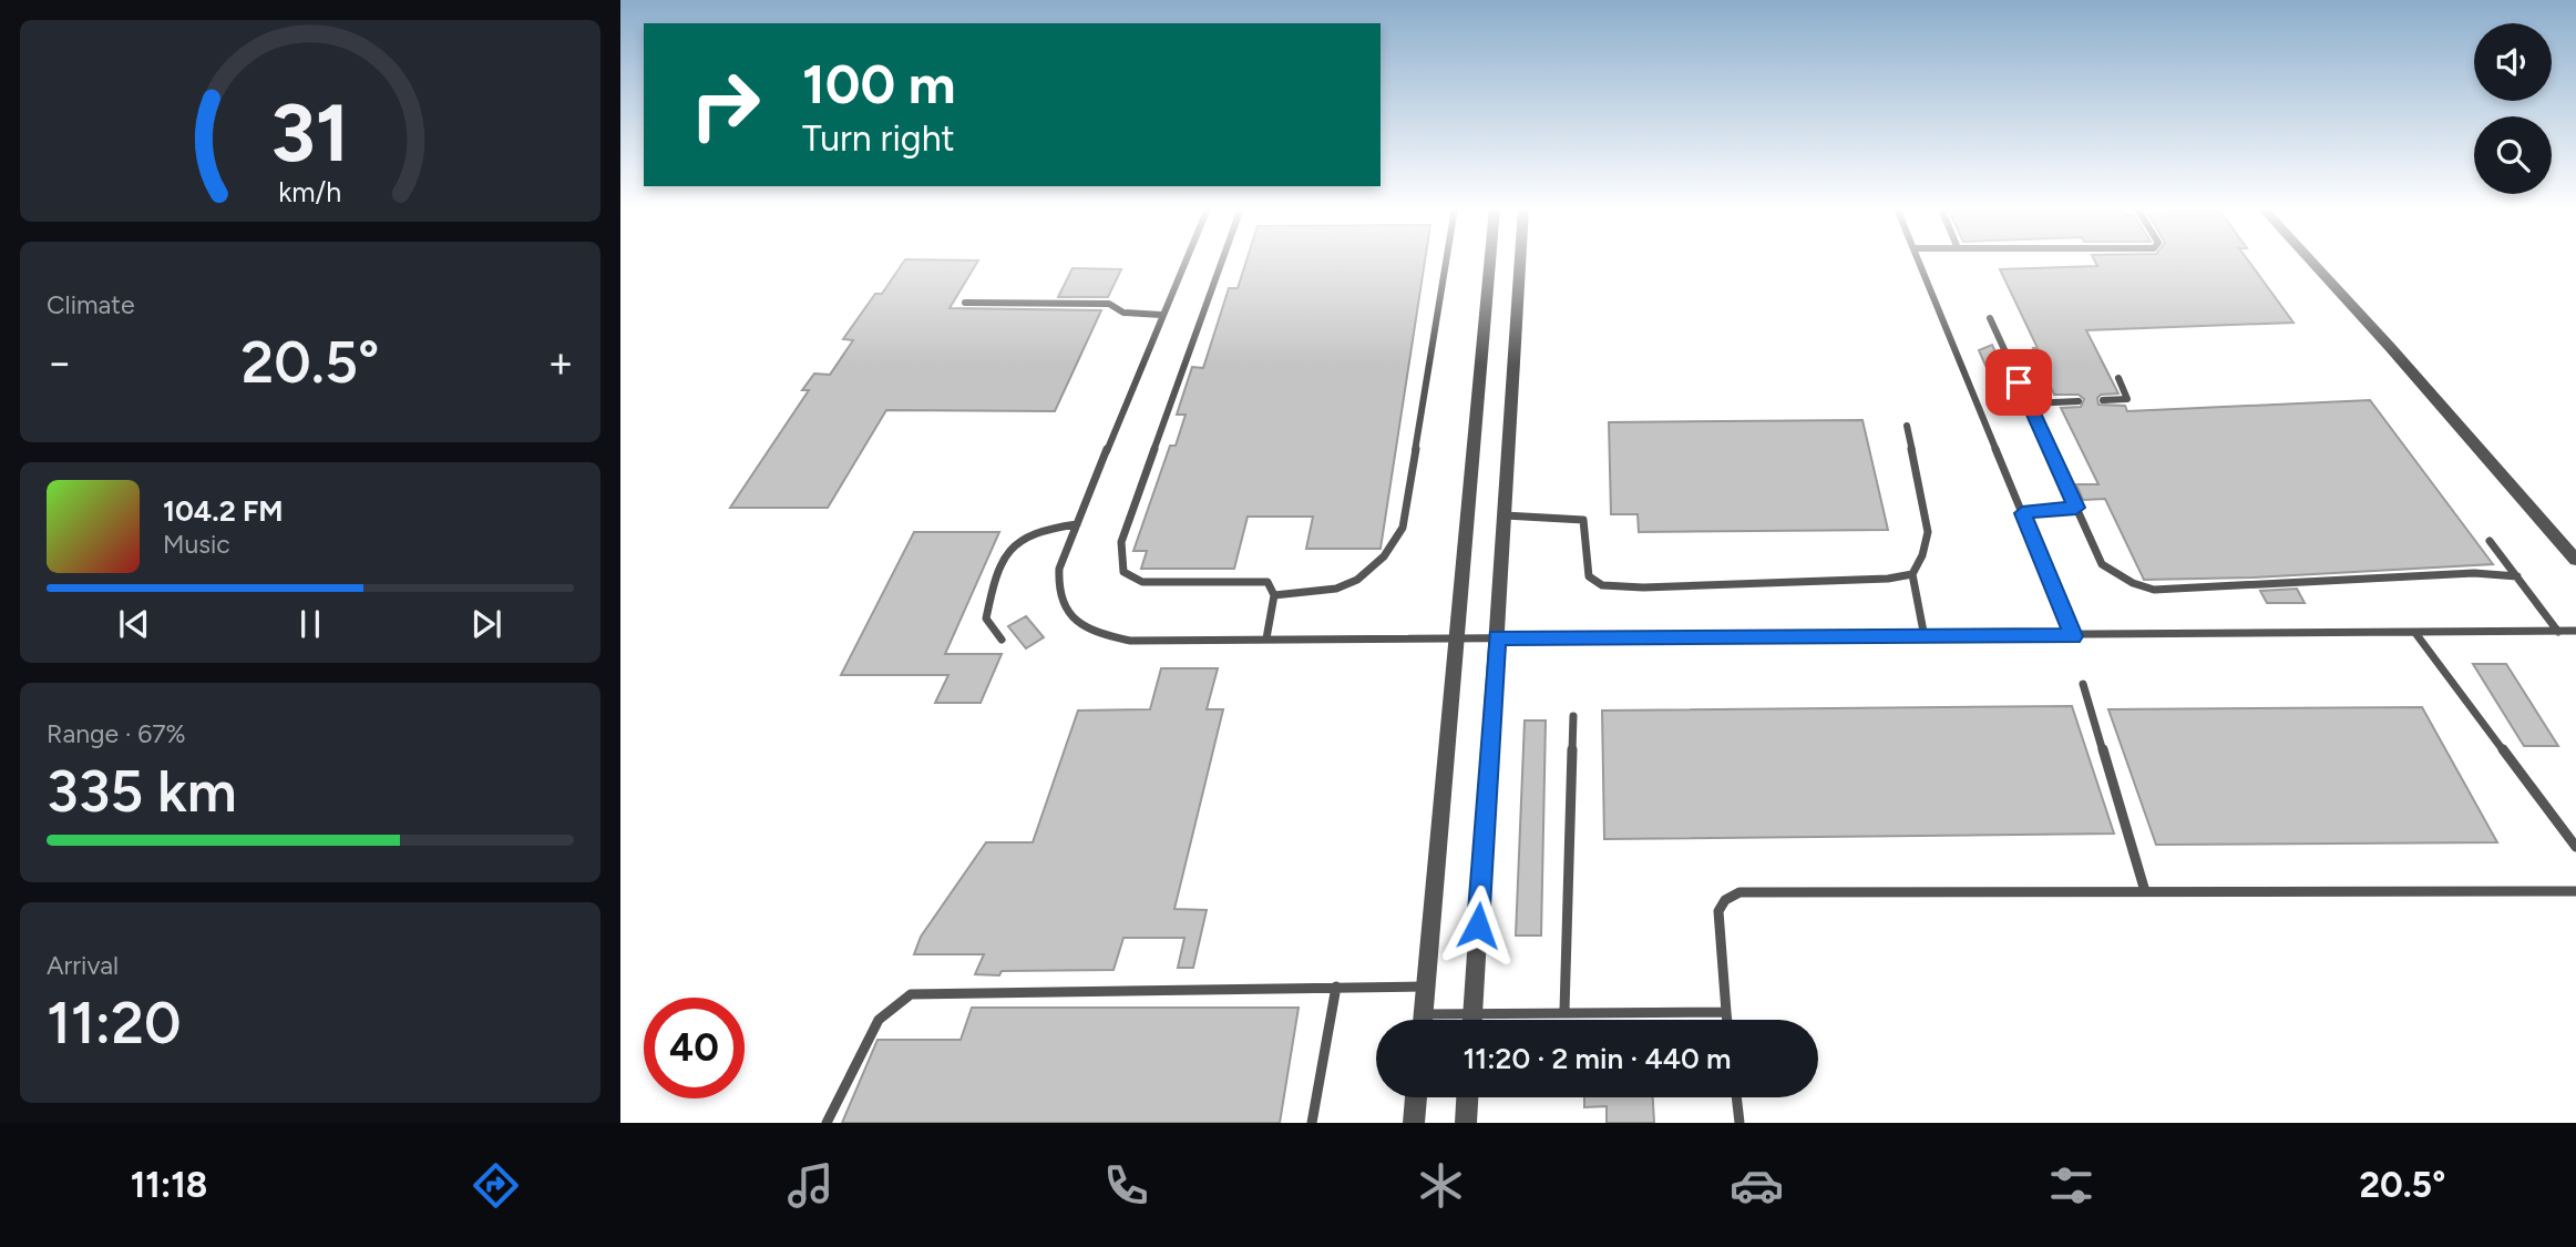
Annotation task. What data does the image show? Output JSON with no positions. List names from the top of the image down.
{
  "page": {
    "turn": ["100 m", "Turn right"],
    "tile": [
      "Climate",
      ["Range · 67%", "335 km"],
      ["Arrival", "11:20"]
    ],
    "heat": ["−", "20.5°", "+"],
    "song": ["104.2 FM", "Music"],
    "limit": "40",
    "trip": "11:20 · 2 min · 440 m",
    "tabs": ["11:18", "20.5°"],
    "gauge": ["31", "km/h"]
  }
}
